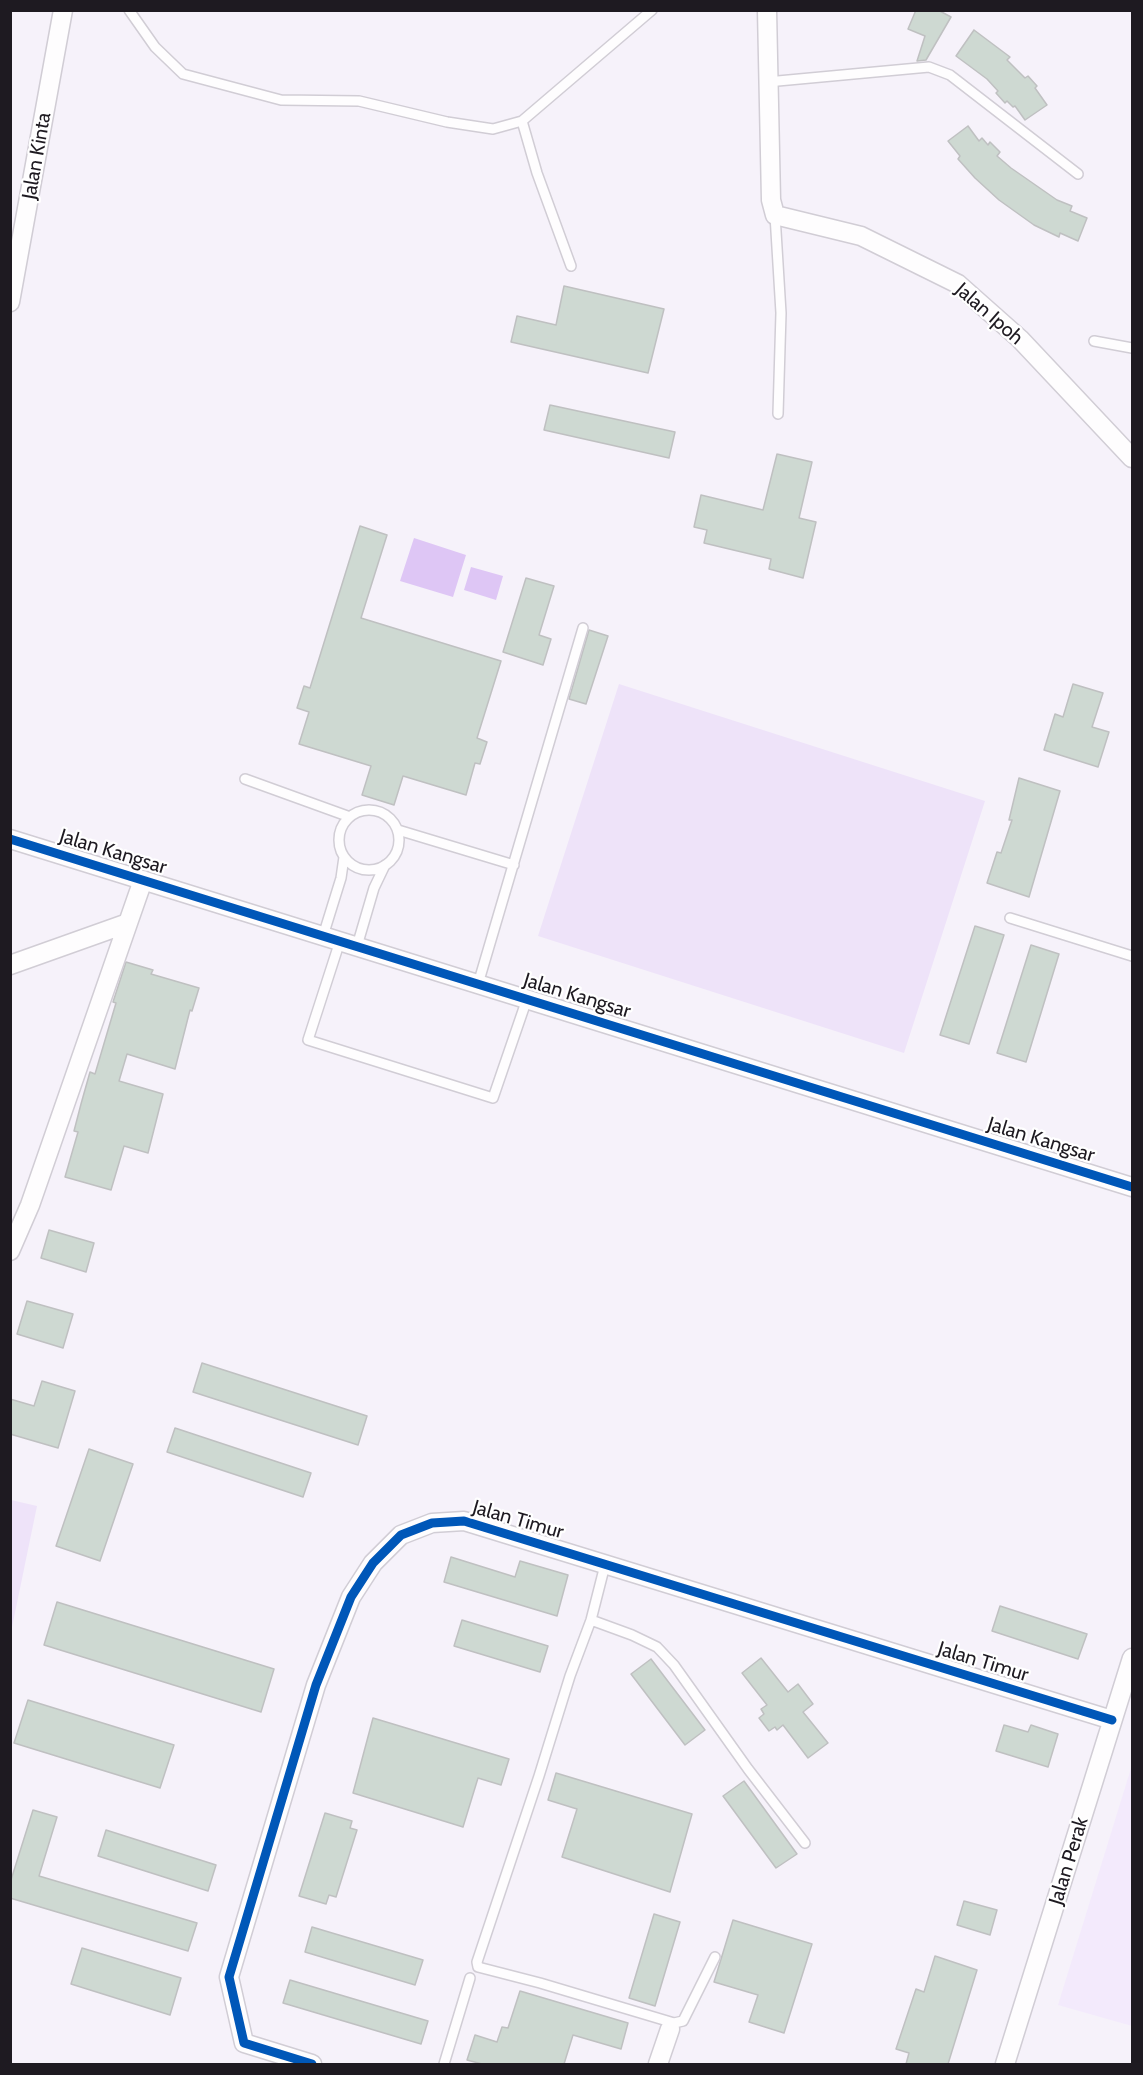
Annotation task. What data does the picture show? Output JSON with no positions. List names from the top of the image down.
{
  "streets": {
    "street": [
      "Jalan Kinta",
      "Jalan Ipoh",
      "Jalan Kangsar",
      "Jalan Timur",
      "Jalan Perak"
    ]
  },
  "crossings": [
    ["Jalan Timur", "Jalan Perak"]
  ]
}
